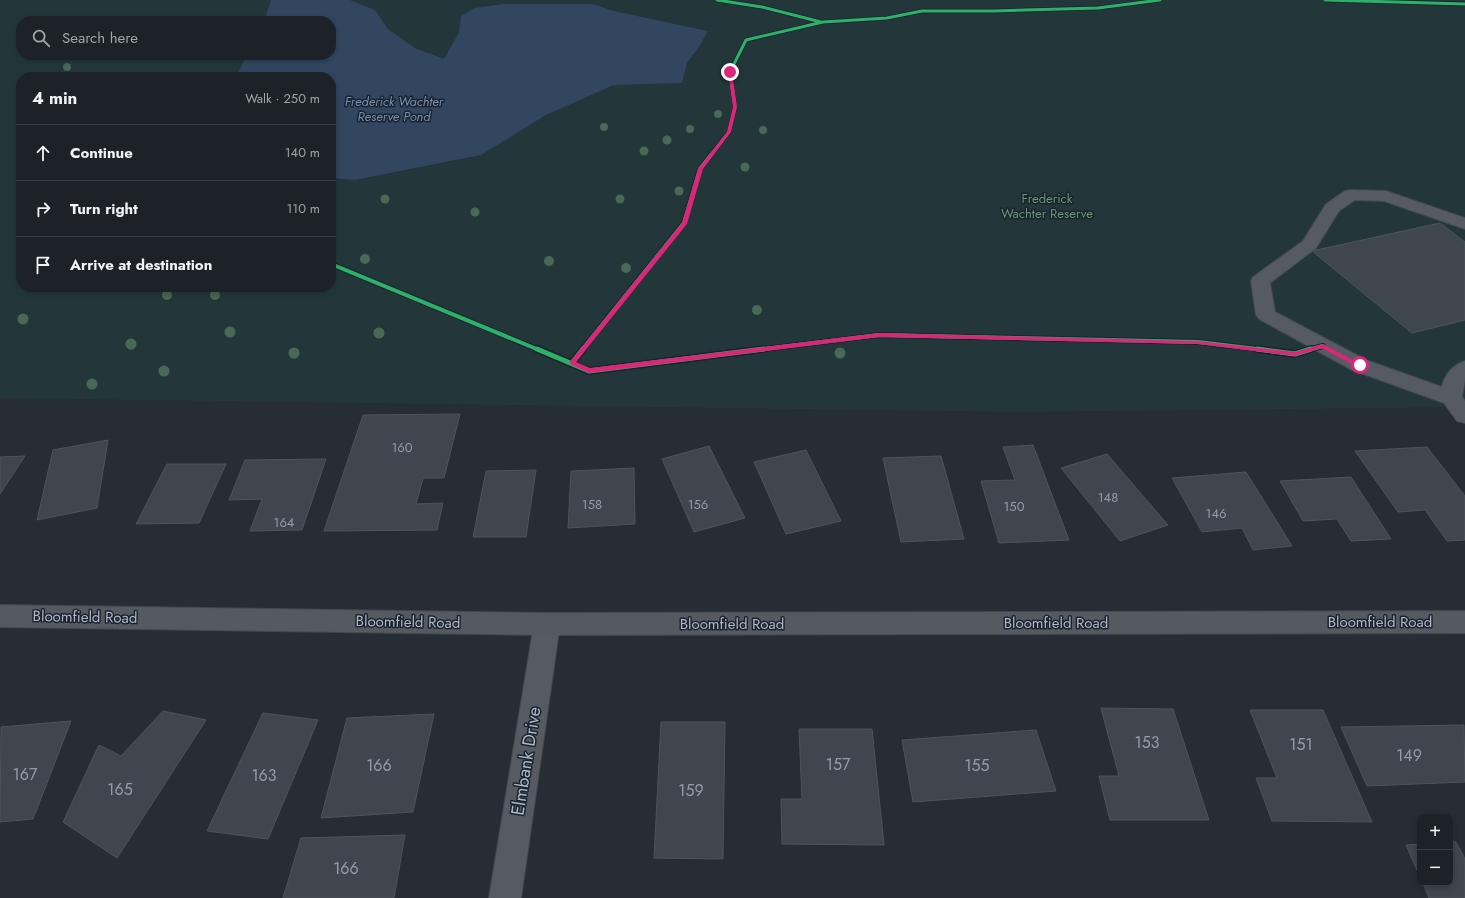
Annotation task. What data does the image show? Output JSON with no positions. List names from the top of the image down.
{
  "streets": {
    "street": ["Bloomfield Road", "Elmbank Drive"]
  },
  "crossings": [
    ["Bloomfield Road", "Elmbank Drive"]
  ],
  "water": ["Frederick Wachter Reserve Pond"],
  "parks": ["Frederick Wachter Reserve"],
  "house_numbers": [
    "160",
    "148",
    "158",
    "156",
    "150",
    "146",
    "164",
    "153",
    "151",
    "149",
    "157",
    "166",
    "155",
    "167",
    "163",
    "165",
    "159",
    "166"
  ],
  "page": {
    "search": "Search here",
    "heading": ["4 min", "Walk · 250 m"],
    "list": [
      ["Continue", "140 m"],
      ["Turn right", "110 m"],
      "Arrive at destination"
    ],
    "map_buttons": ["+", "−"]
  }
}
